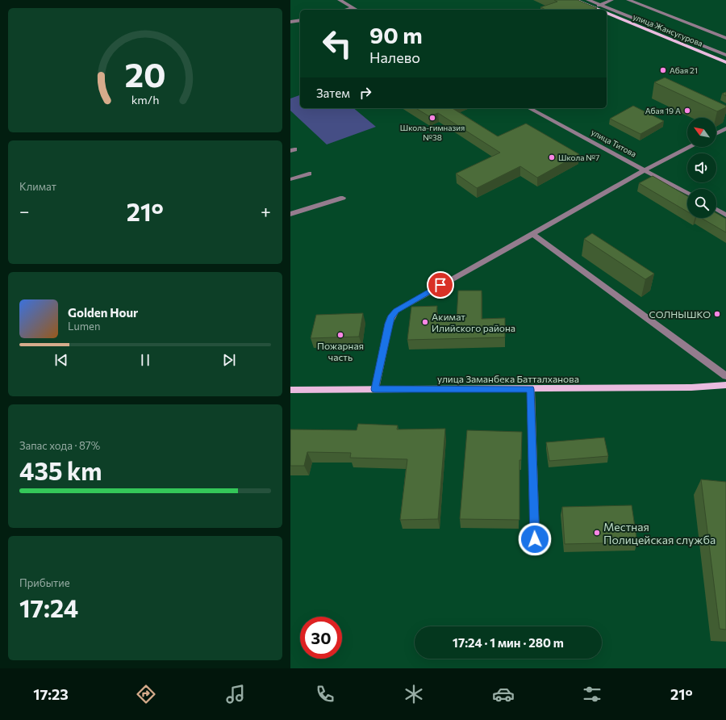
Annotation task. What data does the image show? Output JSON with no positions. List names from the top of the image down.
{
  "streets": {
    "main road": ["улица Жансугурова", "улица Заманбека Батталханова"],
    "street": ["улица Титова"]
  },
  "places": [
    "Абая 21",
    "Абая 19 А",
    "Школа-гимназия №38",
    "Школа №7",
    "СОЛНЫШКО",
    "Акимат Илийского района",
    "Пожарная часть",
    "Местная Полицейская служба"
  ],
  "north": "top left",
  "page": {
    "turn": ["90 m", "Налево"],
    "then": "Затем",
    "tile": [
      "Климат",
      ["Запас хода · 87%", "435 km"],
      ["Прибытие", "17:24"]
    ],
    "heat": ["−", "21°", "+"],
    "song": ["Golden Hour", "Lumen"],
    "limit": "30",
    "trip": "17:24 · 1 мин · 280 m",
    "tabs": ["17:23", "21°"],
    "gauge": ["20", "km/h"]
  }
}
